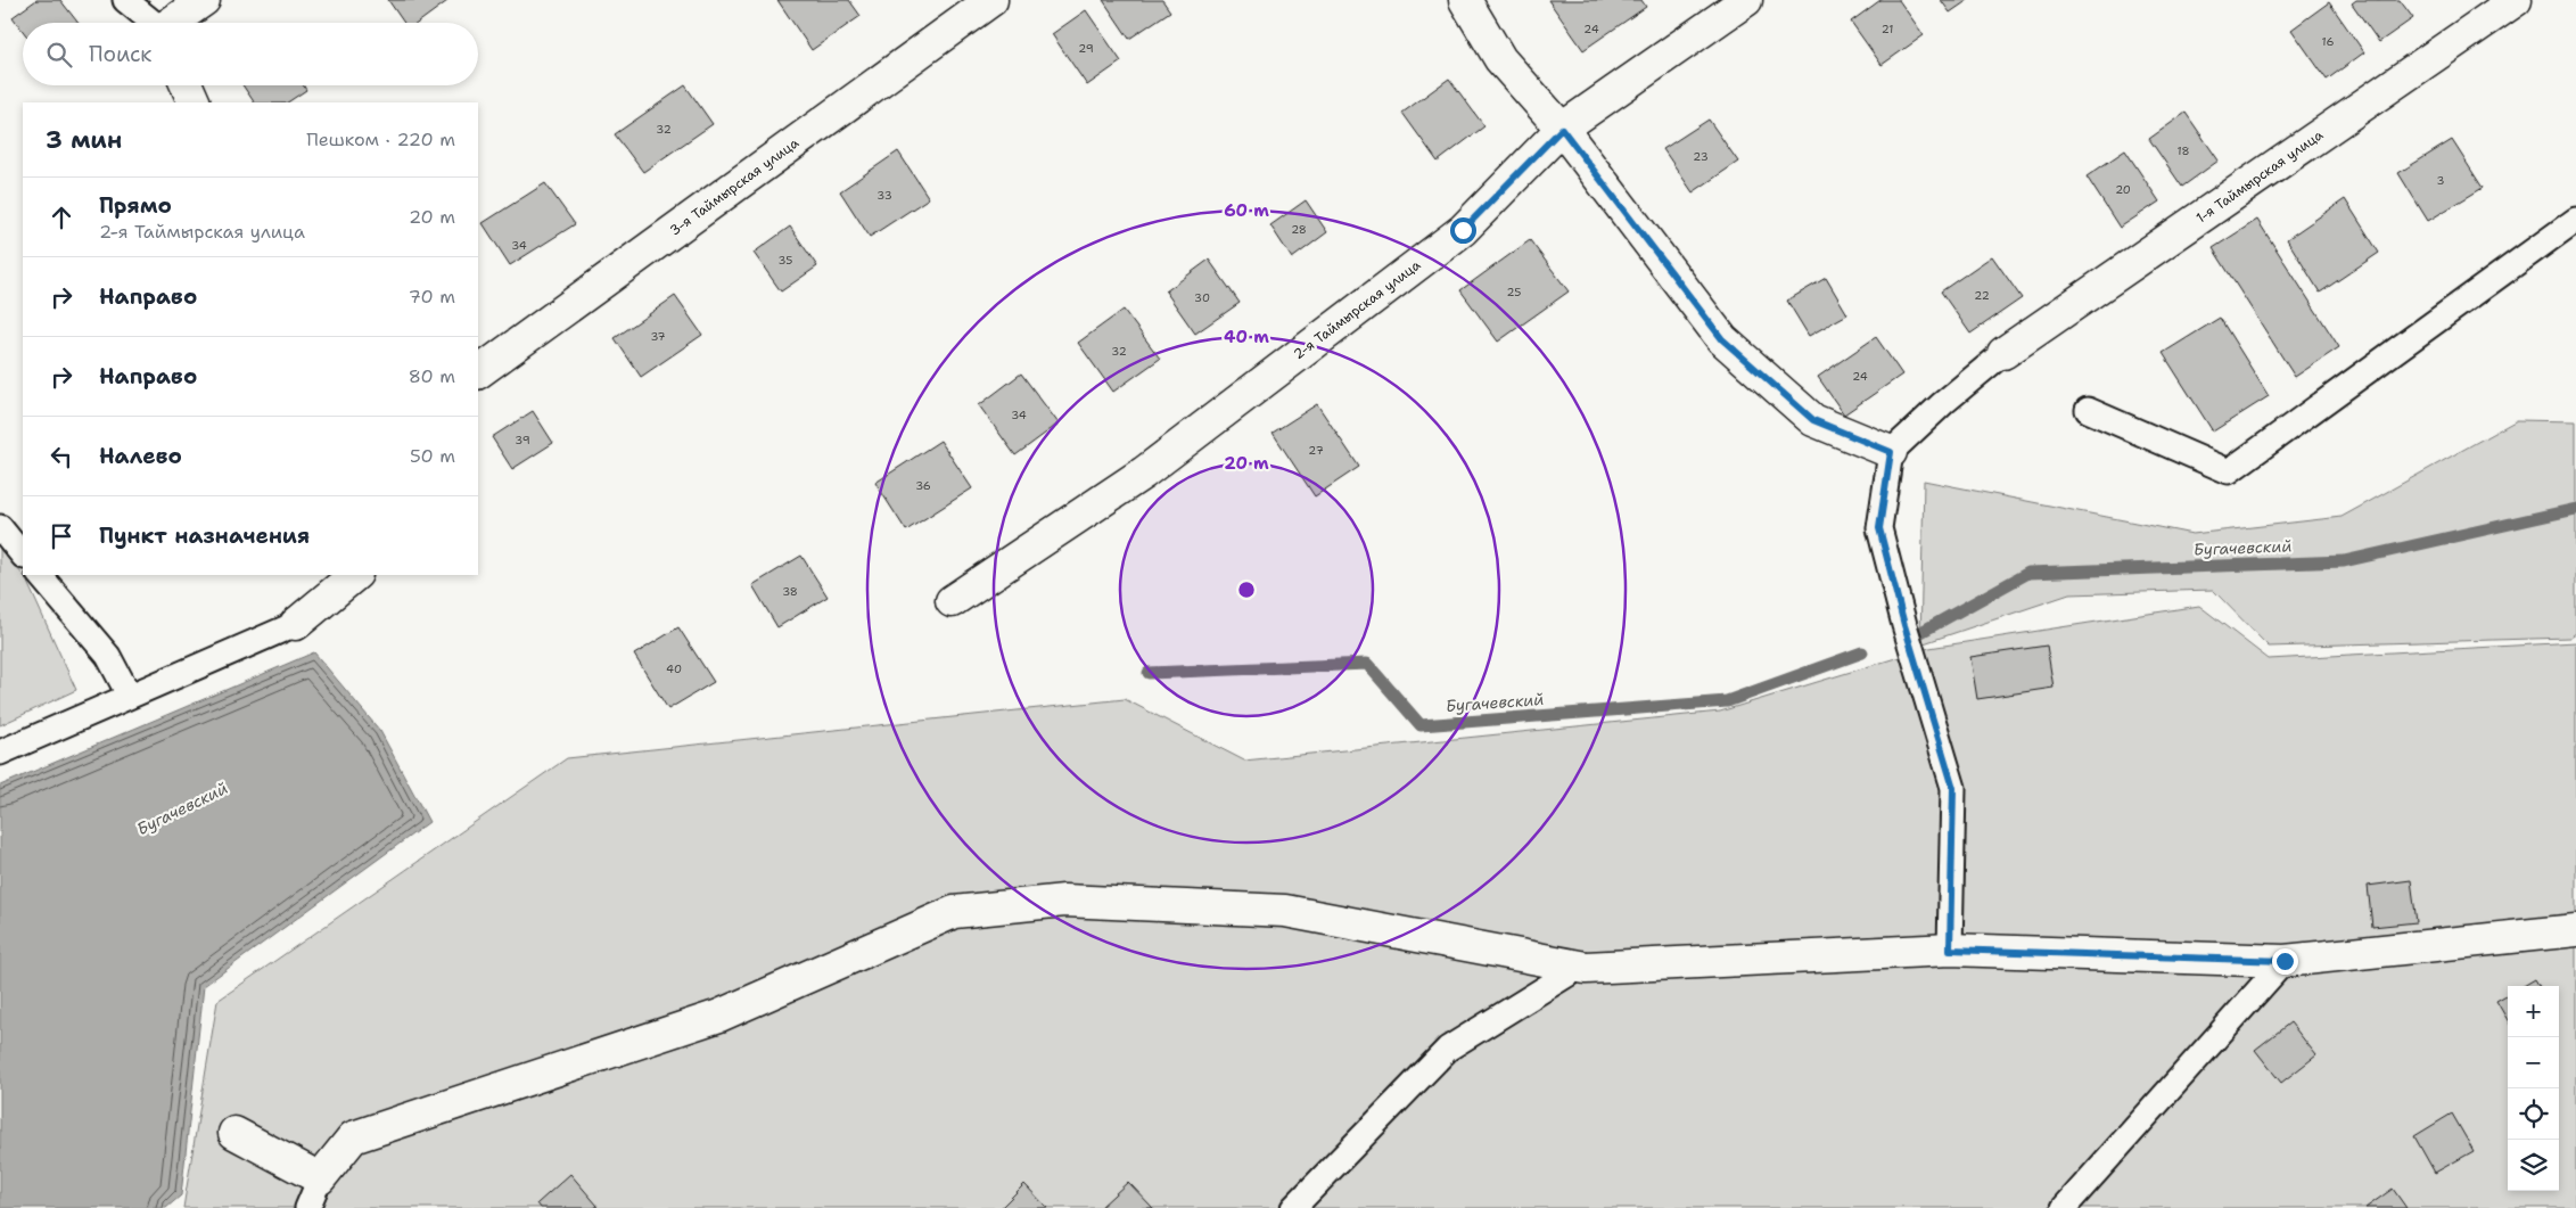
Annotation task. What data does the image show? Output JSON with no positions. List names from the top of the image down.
{
  "streets": {
    "street": ["1-я Таймырская улица", "3-я Таймырская улица", "2-я Таймырская улица"]
  },
  "water": ["Бугачевский"],
  "house_numbers": [
    "24",
    "21",
    "16",
    "29",
    "32",
    "18",
    "23",
    "3",
    "20",
    "33",
    "28",
    "34",
    "35",
    "25",
    "22",
    "30",
    "37",
    "32",
    "24",
    "34",
    "39",
    "27",
    "36",
    "38",
    "40"
  ],
  "page": {
    "search": "Поиск",
    "heading": ["3 мин", "Пешком · 220 m"],
    "list": [
      ["Прямо", "2-я Таймырская улица", "20 m"],
      ["Направо", "70 m"],
      ["Направо", "80 m"],
      ["Налево", "50 m"],
      "Пункт назначения"
    ],
    "map_buttons": ["+", "−"]
  },
  "rings": ["60 m", "40 m", "20 m"]
}
